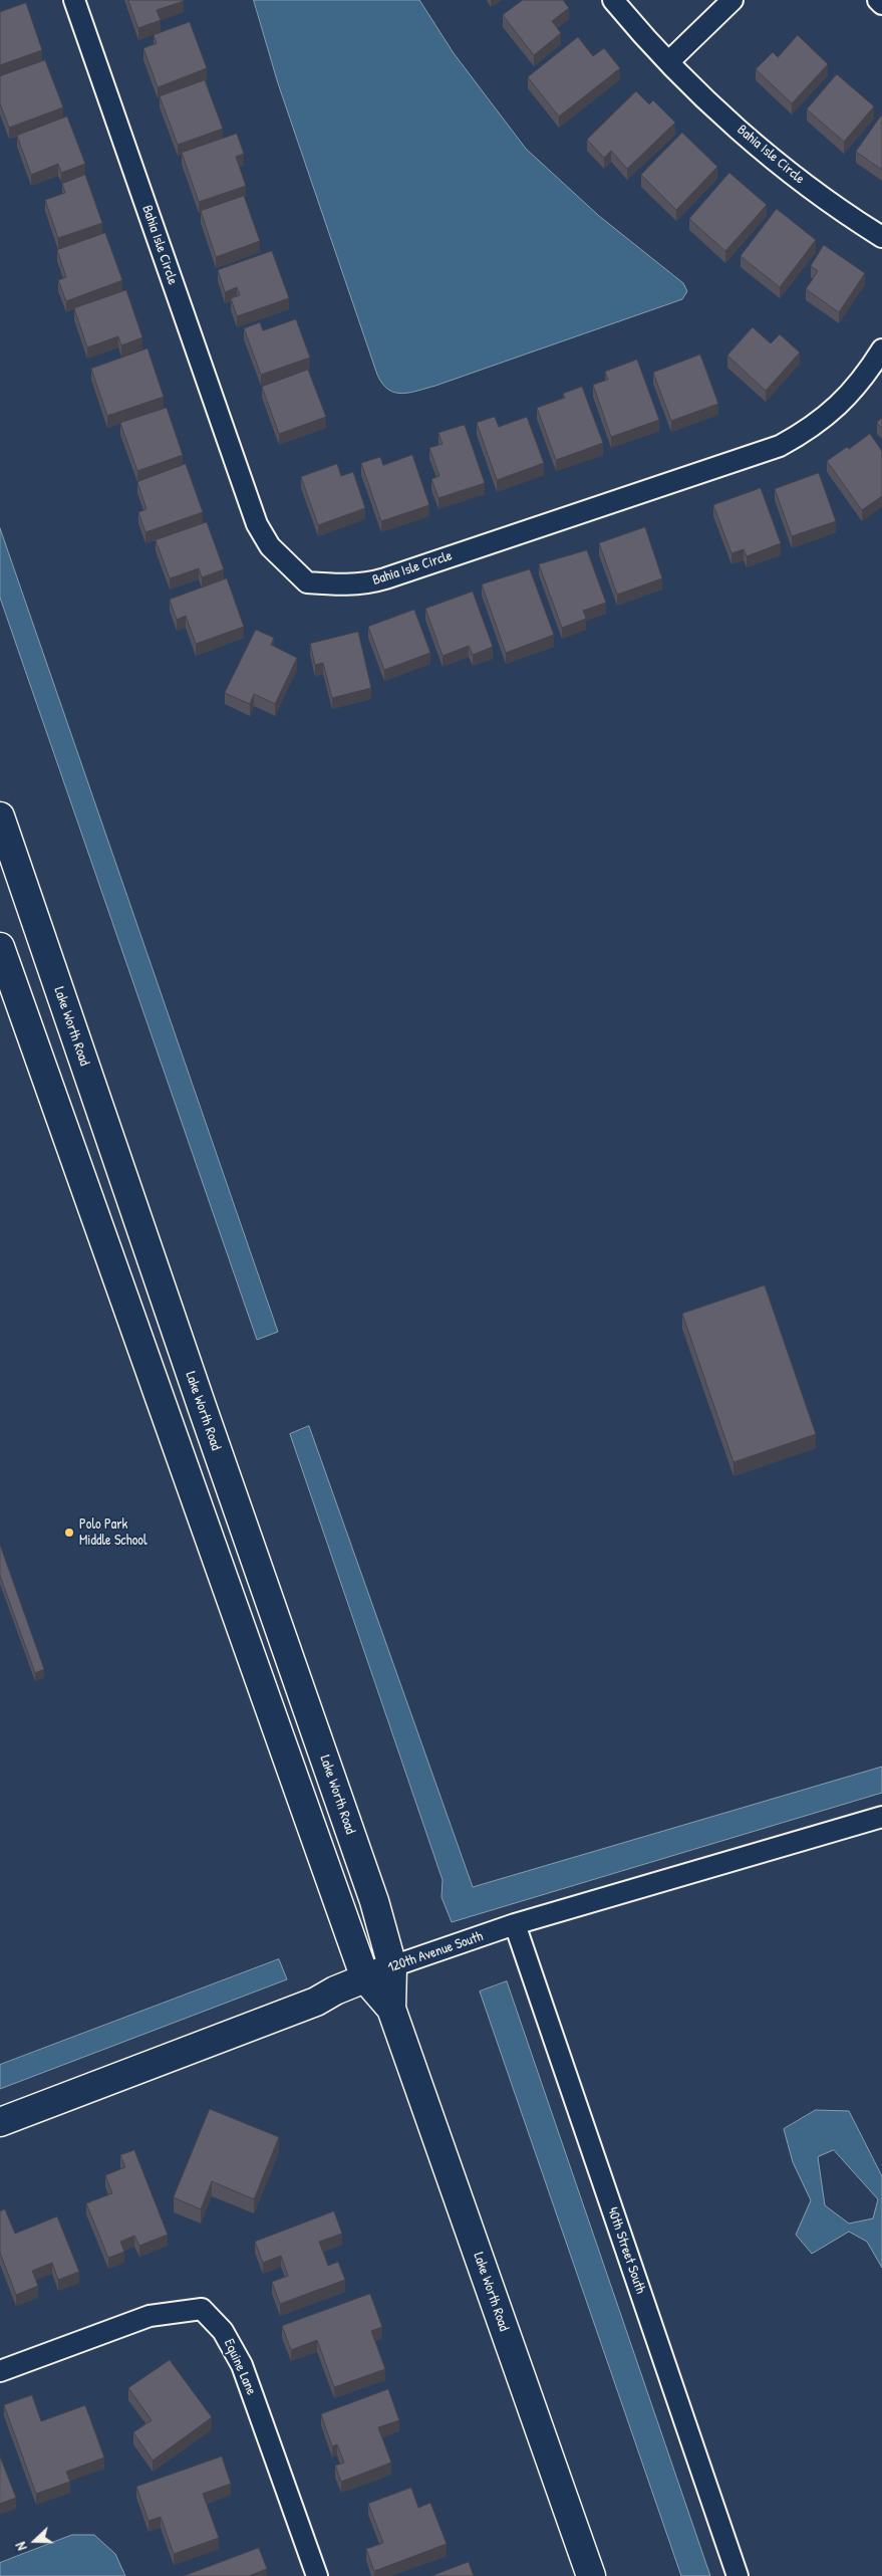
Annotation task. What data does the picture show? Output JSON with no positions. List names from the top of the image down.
{
  "streets": {
    "street": [
      "Bahia Isle Circle",
      "Lake Worth Road",
      "120th Avenue South",
      "40th Street South",
      "Equine Lane"
    ]
  },
  "crossings": [
    ["Lake Worth Road", "120th Avenue South"],
    ["120th Avenue South", "40th Street South"]
  ],
  "places": ["Polo Park Middle School"],
  "north": "left"
}
